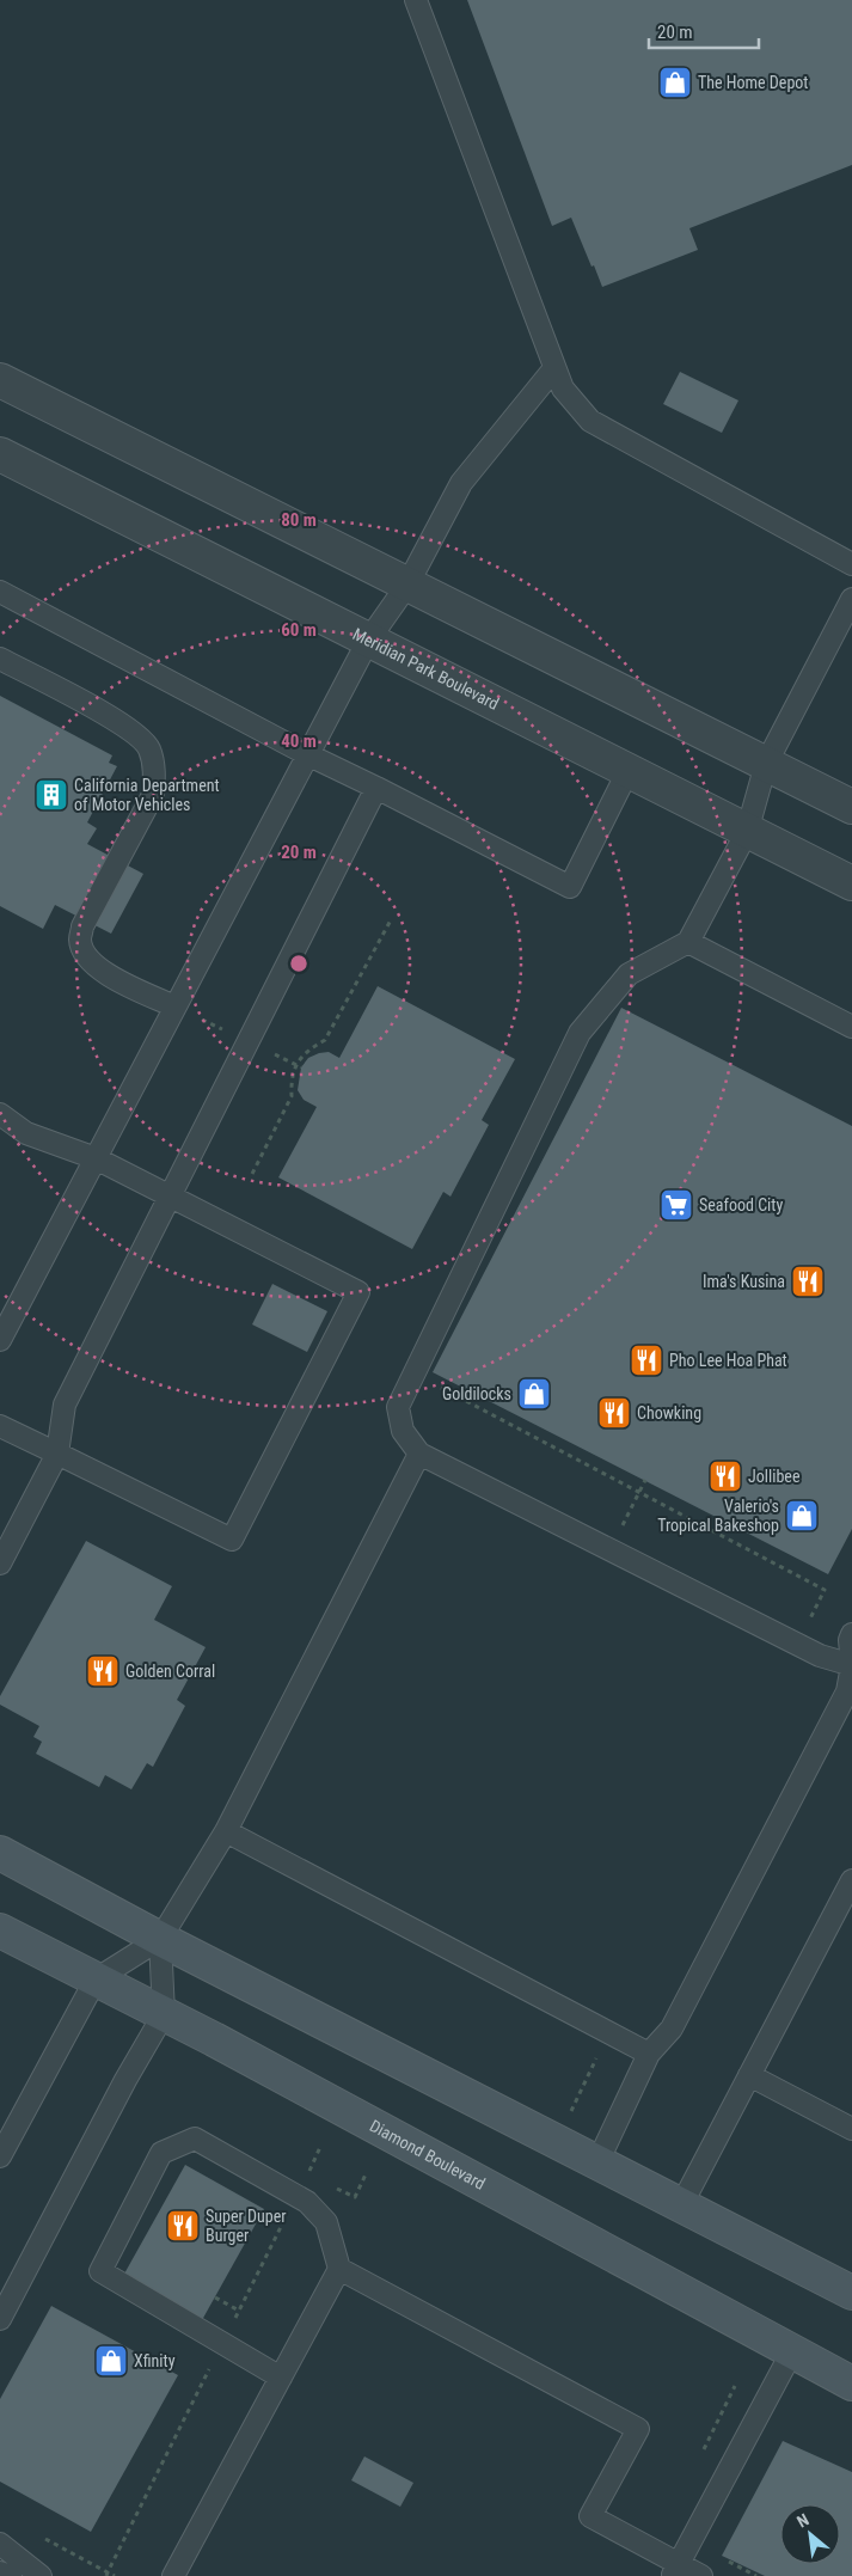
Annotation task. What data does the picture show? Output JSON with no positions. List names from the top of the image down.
{
  "streets": {
    "main road": ["Diamond Boulevard"],
    "street": ["Meridian Park Boulevard"]
  },
  "places": {
    "shop": [
      "The Home Depot",
      "Goldilocks",
      "Valerio's Tropical Bakeshop",
      "Xfinity"
    ],
    "building": ["California Department of Motor Vehicles"],
    "supermarket": ["Seafood City"],
    "restaurant": [
      "Ima's Kusina",
      "Pho Lee Hoa Phat",
      "Chowking",
      "Jollibee",
      "Golden Corral",
      "Super Duper Burger"
    ]
  },
  "scale_bar": "20 m",
  "north": "top left",
  "rings": [
    "80 m",
    "60 m",
    "40 m",
    "20 m"
  ]
}
